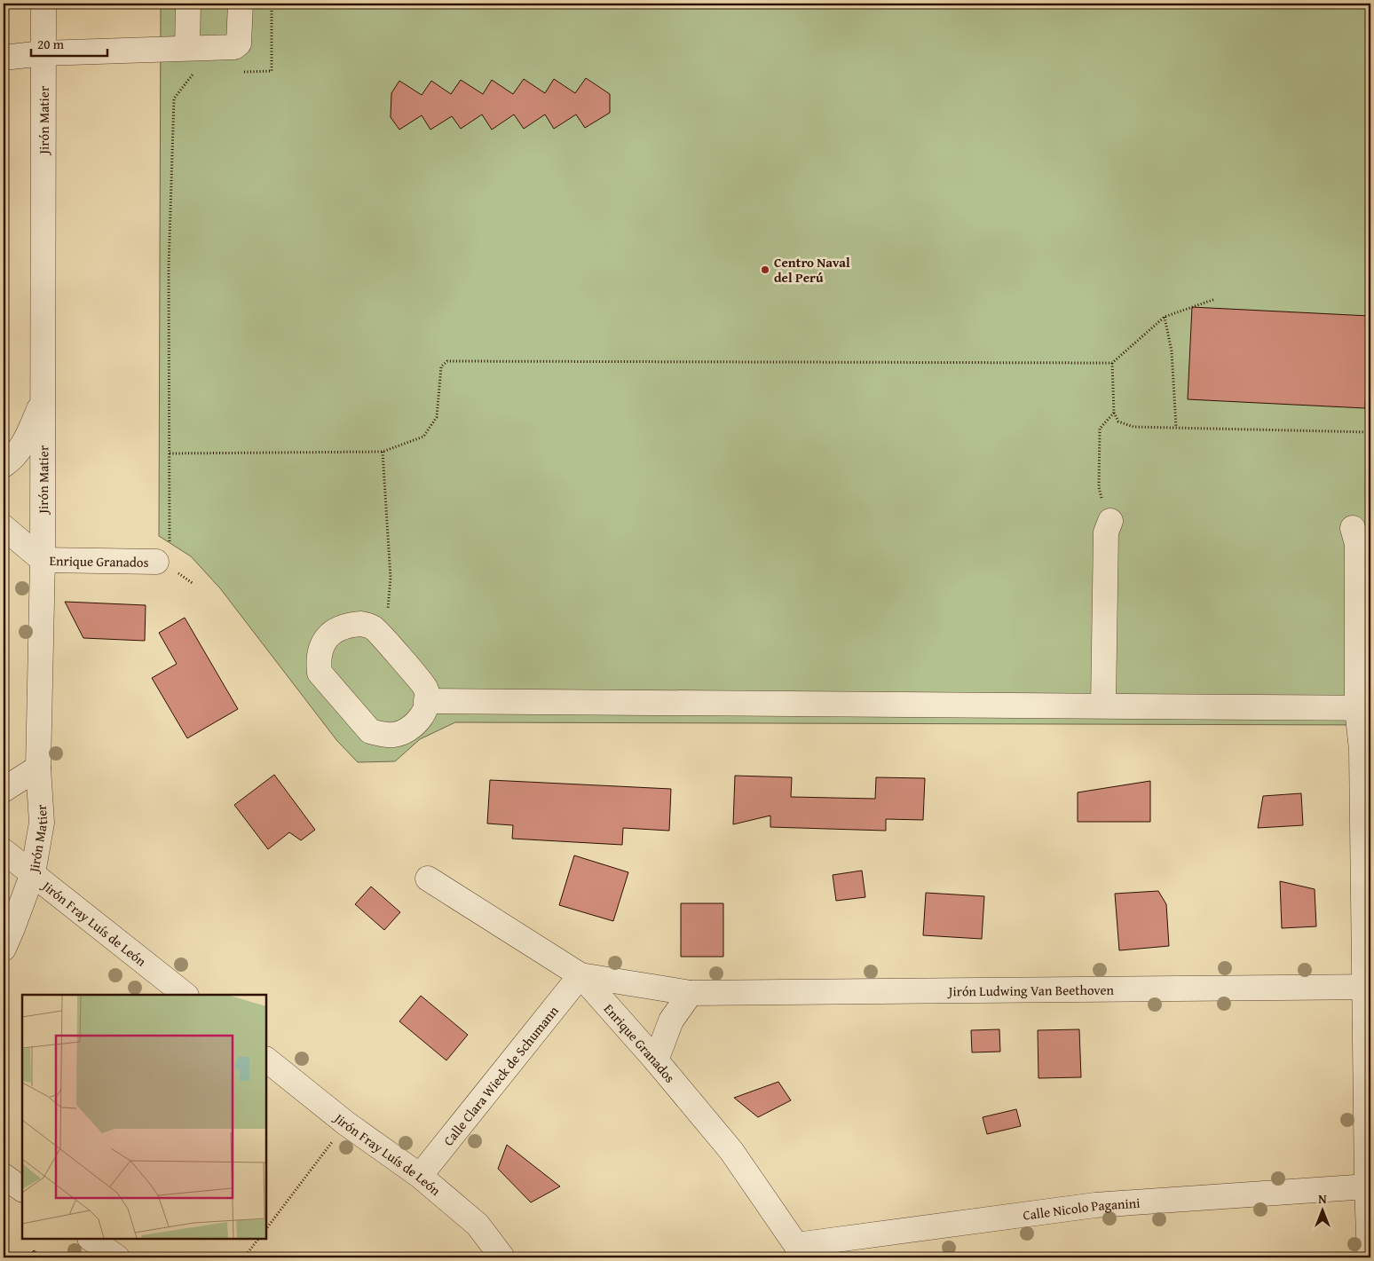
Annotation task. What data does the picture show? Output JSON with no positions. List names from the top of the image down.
{
  "streets": {
    "street": [
      "Jirón Matier",
      "Enrique Granados",
      "Jirón Fray Luís de León",
      "Jirón Ludwing Van Beethoven",
      "Calle Clara Wieck de Schumann",
      "Calle Nicolo Paganini"
    ]
  },
  "crossings": [
    ["Jirón Matier", "Enrique Granados"],
    ["Jirón Matier", "Jirón Fray Luís de León"],
    ["Enrique Granados", "Jirón Ludwing Van Beethoven"],
    ["Enrique Granados", "Calle Clara Wieck de Schumann"],
    ["Enrique Granados", "Calle Nicolo Paganini"],
    ["Jirón Fray Luís de León", "Calle Clara Wieck de Schumann"],
    ["Jirón Ludwing Van Beethoven", "Calle Clara Wieck de Schumann"]
  ],
  "places": ["Centro Naval del Perú"],
  "scale_bar": "20 m",
  "north": "top"
}
